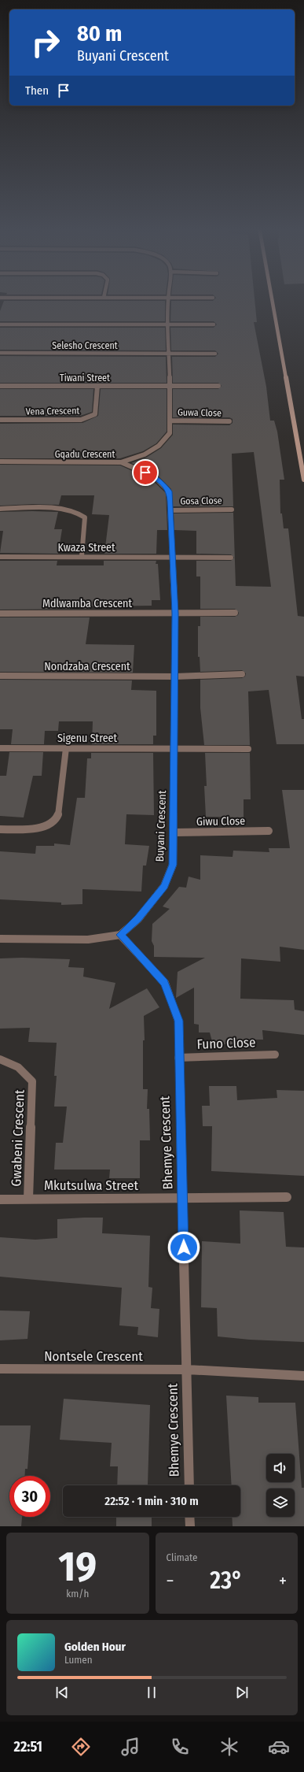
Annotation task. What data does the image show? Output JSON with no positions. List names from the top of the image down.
{
  "streets": {
    "street": [
      "Selesho Crescent",
      "Tiwani Street",
      "Vena Crescent",
      "Guwa Close",
      "Gqadu Crescent",
      "Gosa Close",
      "Kwaza Street",
      "Mdlwamba Crescent",
      "Nondzaba Crescent",
      "Sigenu Street",
      "Giwu Close",
      "Buyani Crescent",
      "Funo Close",
      "Gwabeni Crescent",
      "Bhemye Crescent",
      "Mkutsulwa Street",
      "Nontsele Crescent"
    ]
  },
  "crossings": [
    ["Selesho Crescent", "Gqadu Crescent"],
    ["Tiwani Street", "Vena Crescent"],
    ["Tiwani Street", "Gqadu Crescent"],
    ["Guwa Close", "Gqadu Crescent"],
    ["Gqadu Crescent", "Buyani Crescent"],
    ["Gosa Close", "Buyani Crescent"],
    ["Kwaza Street", "Buyani Crescent"],
    ["Mdlwamba Crescent", "Buyani Crescent"],
    ["Nondzaba Crescent", "Buyani Crescent"],
    ["Sigenu Street", "Buyani Crescent"],
    ["Giwu Close", "Buyani Crescent"],
    ["Buyani Crescent", "Bhemye Crescent"],
    ["Funo Close", "Bhemye Crescent"],
    ["Gwabeni Crescent", "Mkutsulwa Street"],
    ["Bhemye Crescent", "Mkutsulwa Street"],
    ["Bhemye Crescent", "Nontsele Crescent"]
  ],
  "page": {
    "turn": ["80 m", "Buyani Crescent"],
    "then": "Then",
    "limit": "30",
    "trip": "22:52 · 1 min · 310 m",
    "tile": [
      ["19", "km/h"],
      "Climate"
    ],
    "heat": ["−", "23°", "+"],
    "song": ["Golden Hour", "Lumen"],
    "tabs": "22:51"
  }
}
